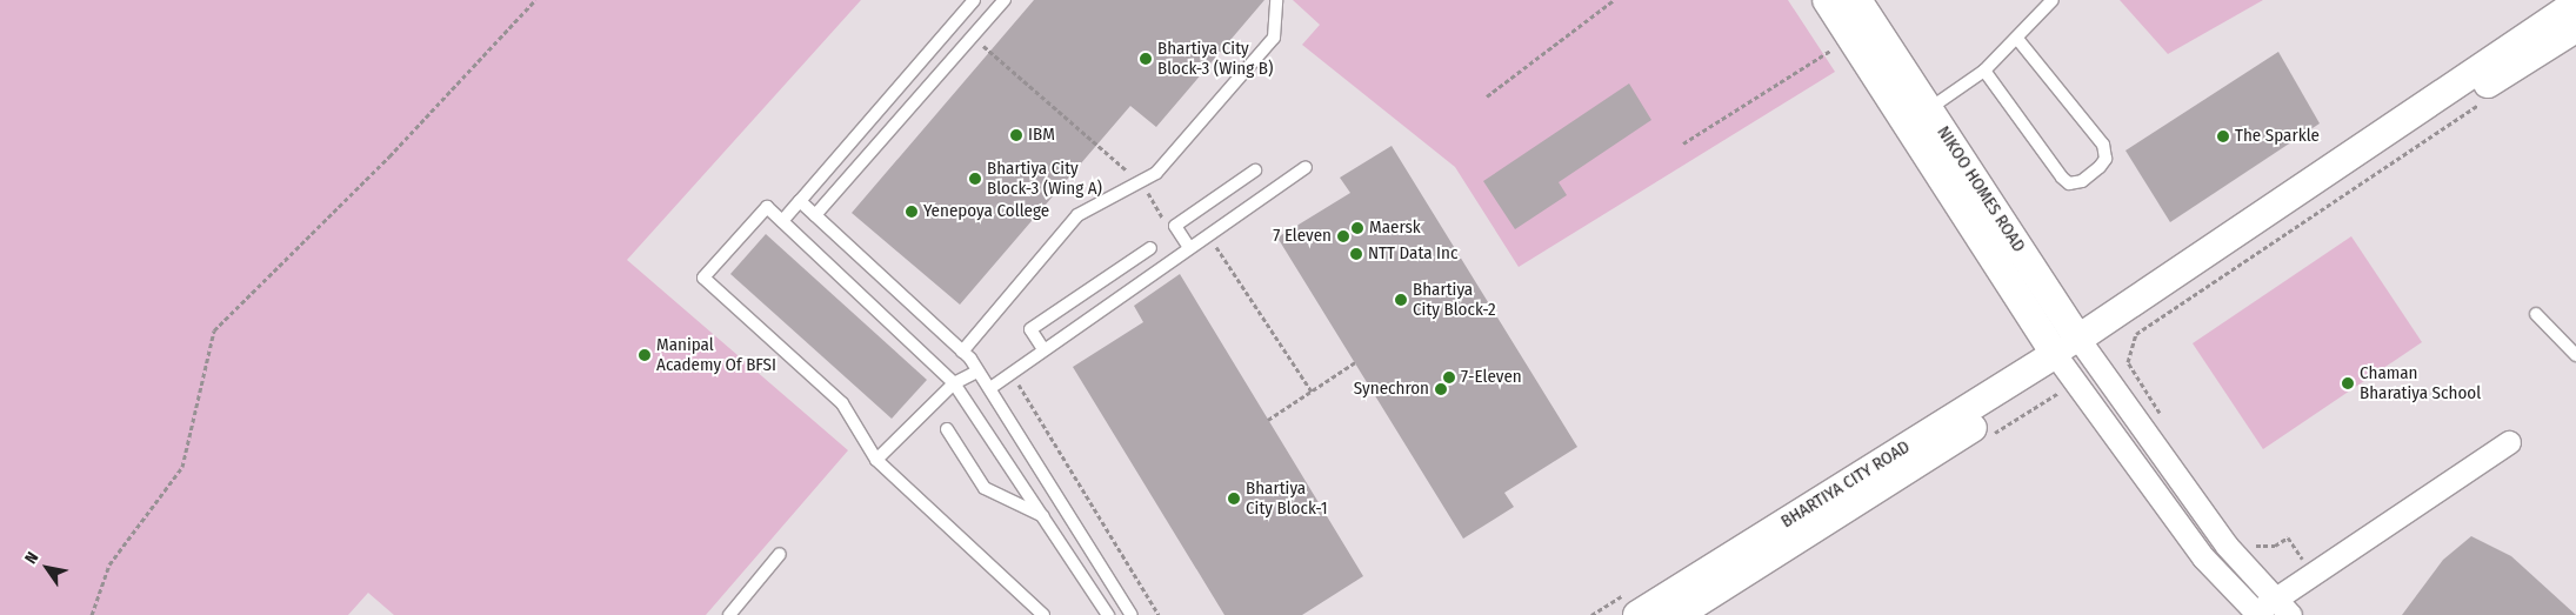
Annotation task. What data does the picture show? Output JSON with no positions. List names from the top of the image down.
{
  "streets": {
    "street": ["NIKOO HOMES ROAD", "BHARTIYA CITY ROAD"]
  },
  "crossings": [
    ["NIKOO HOMES ROAD", "BHARTIYA CITY ROAD"]
  ],
  "places": [
    "Bhartiya City Block-3 (Wing B)",
    "IBM",
    "The Sparkle",
    "Bhartiya City Block-3 (Wing A)",
    "Yenepoya College",
    "Maersk",
    "7 Eleven",
    "NTT Data Inc",
    "Bhartiya City Block-2",
    "Manipal Academy Of BFSI",
    "7-Eleven",
    "Chaman Bharatiya School",
    "Synechron",
    "Bhartiya City Block-1"
  ],
  "north": "top left"
}
